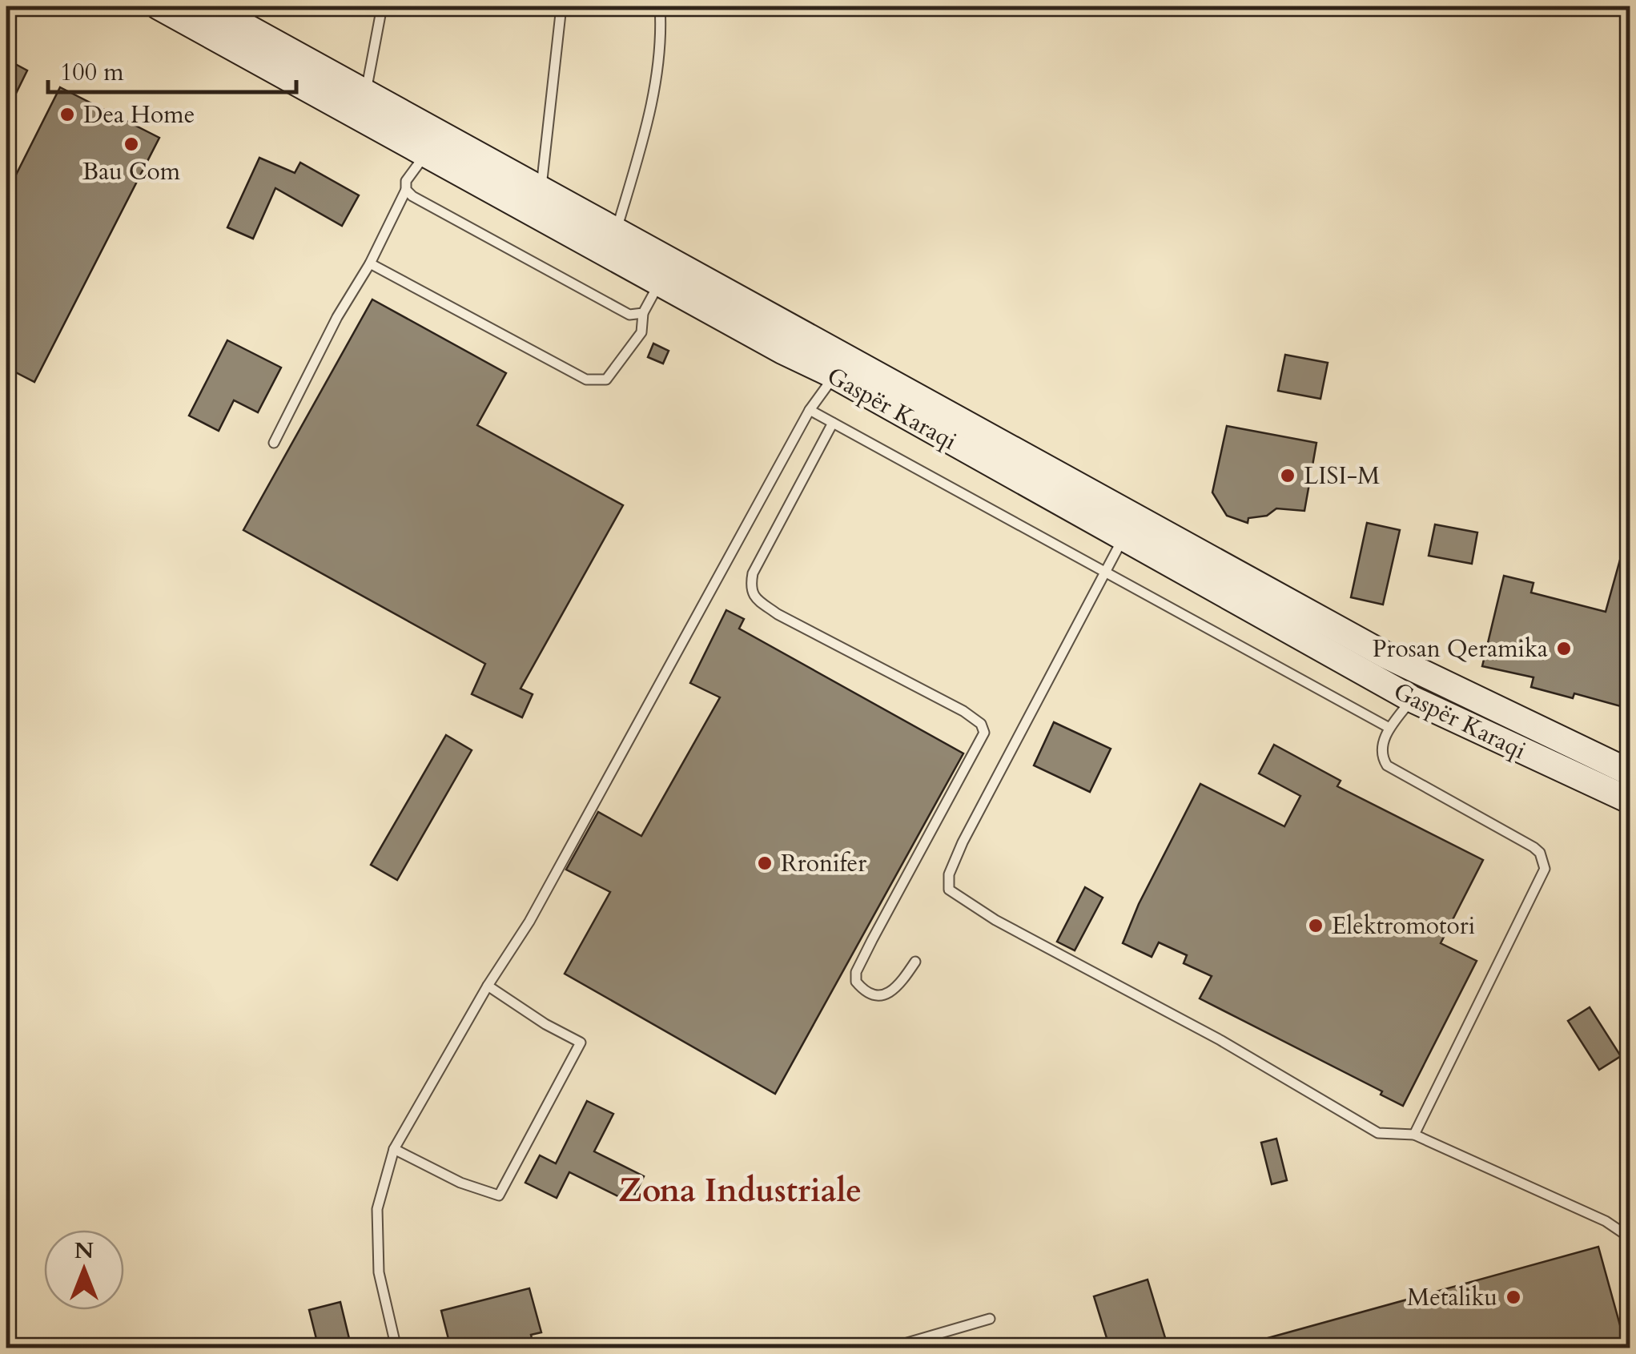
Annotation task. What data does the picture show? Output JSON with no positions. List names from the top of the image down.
{
  "streets": {
    "main road": ["Gaspër Karaqi"]
  },
  "districts": ["Zona Industriale"],
  "places": [
    "Dea Home",
    "Bau Com",
    "LISI-M",
    "Prosan Qeramika",
    "Rronifer",
    "Elektromotori",
    "Metaliku"
  ],
  "scale_bar": "100 m",
  "north": "top"
}
